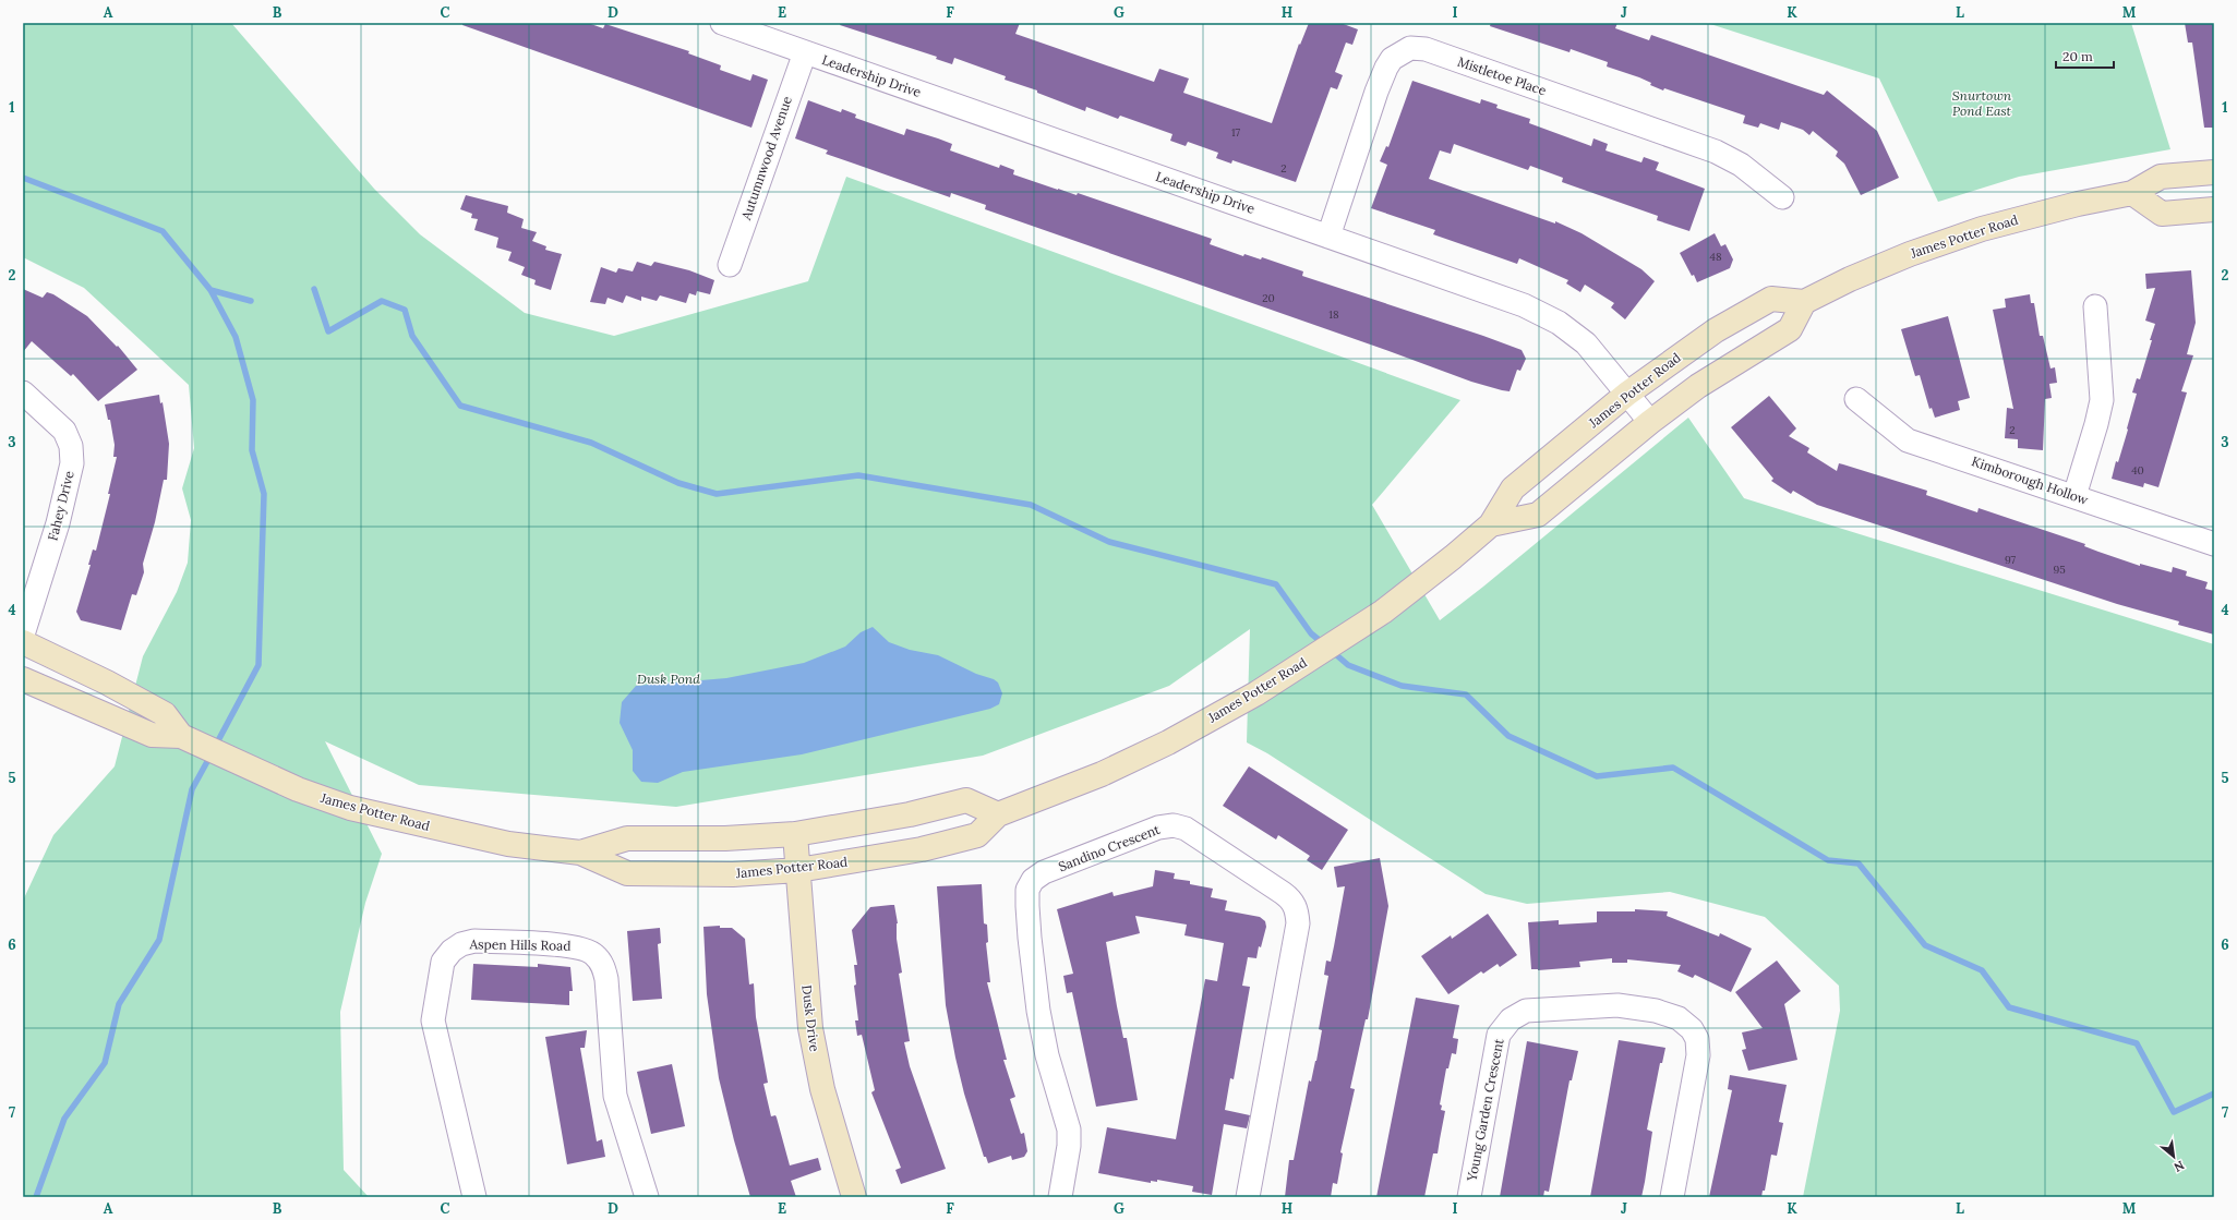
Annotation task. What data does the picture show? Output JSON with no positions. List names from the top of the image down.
{
  "streets": {
    "main road": ["James Potter Road", "Dusk Drive"],
    "street": [
      "Leadership Drive",
      "Mistletoe Place",
      "Autumnwood Avenue",
      "Kimborough Hollow",
      "Fahey Drive",
      "Sandino Crescent",
      "Aspen Hills Road",
      "Young Garden Crescent"
    ]
  },
  "crossings": [
    ["Leadership Drive", "Mistletoe Place"],
    ["Leadership Drive", "Autumnwood Avenue"],
    ["Leadership Drive", "James Potter Road"],
    ["James Potter Road", "Dusk Drive"]
  ],
  "parks": ["Snurtown Pond East", "Dusk Pond"],
  "house_numbers": [
    "17",
    "2",
    "48",
    "20",
    "18",
    "2",
    "40",
    "97",
    "95"
  ],
  "scale_bar": "20 m",
  "north": "bottom right",
  "grid": {
    "columns": [
      "A",
      "B",
      "C",
      "D",
      "E",
      "F",
      "G",
      "H",
      "I",
      "J",
      "K",
      "L",
      "M"
    ],
    "rows": [
      "1",
      "2",
      "3",
      "4",
      "5",
      "6",
      "7"
    ]
  }
}
